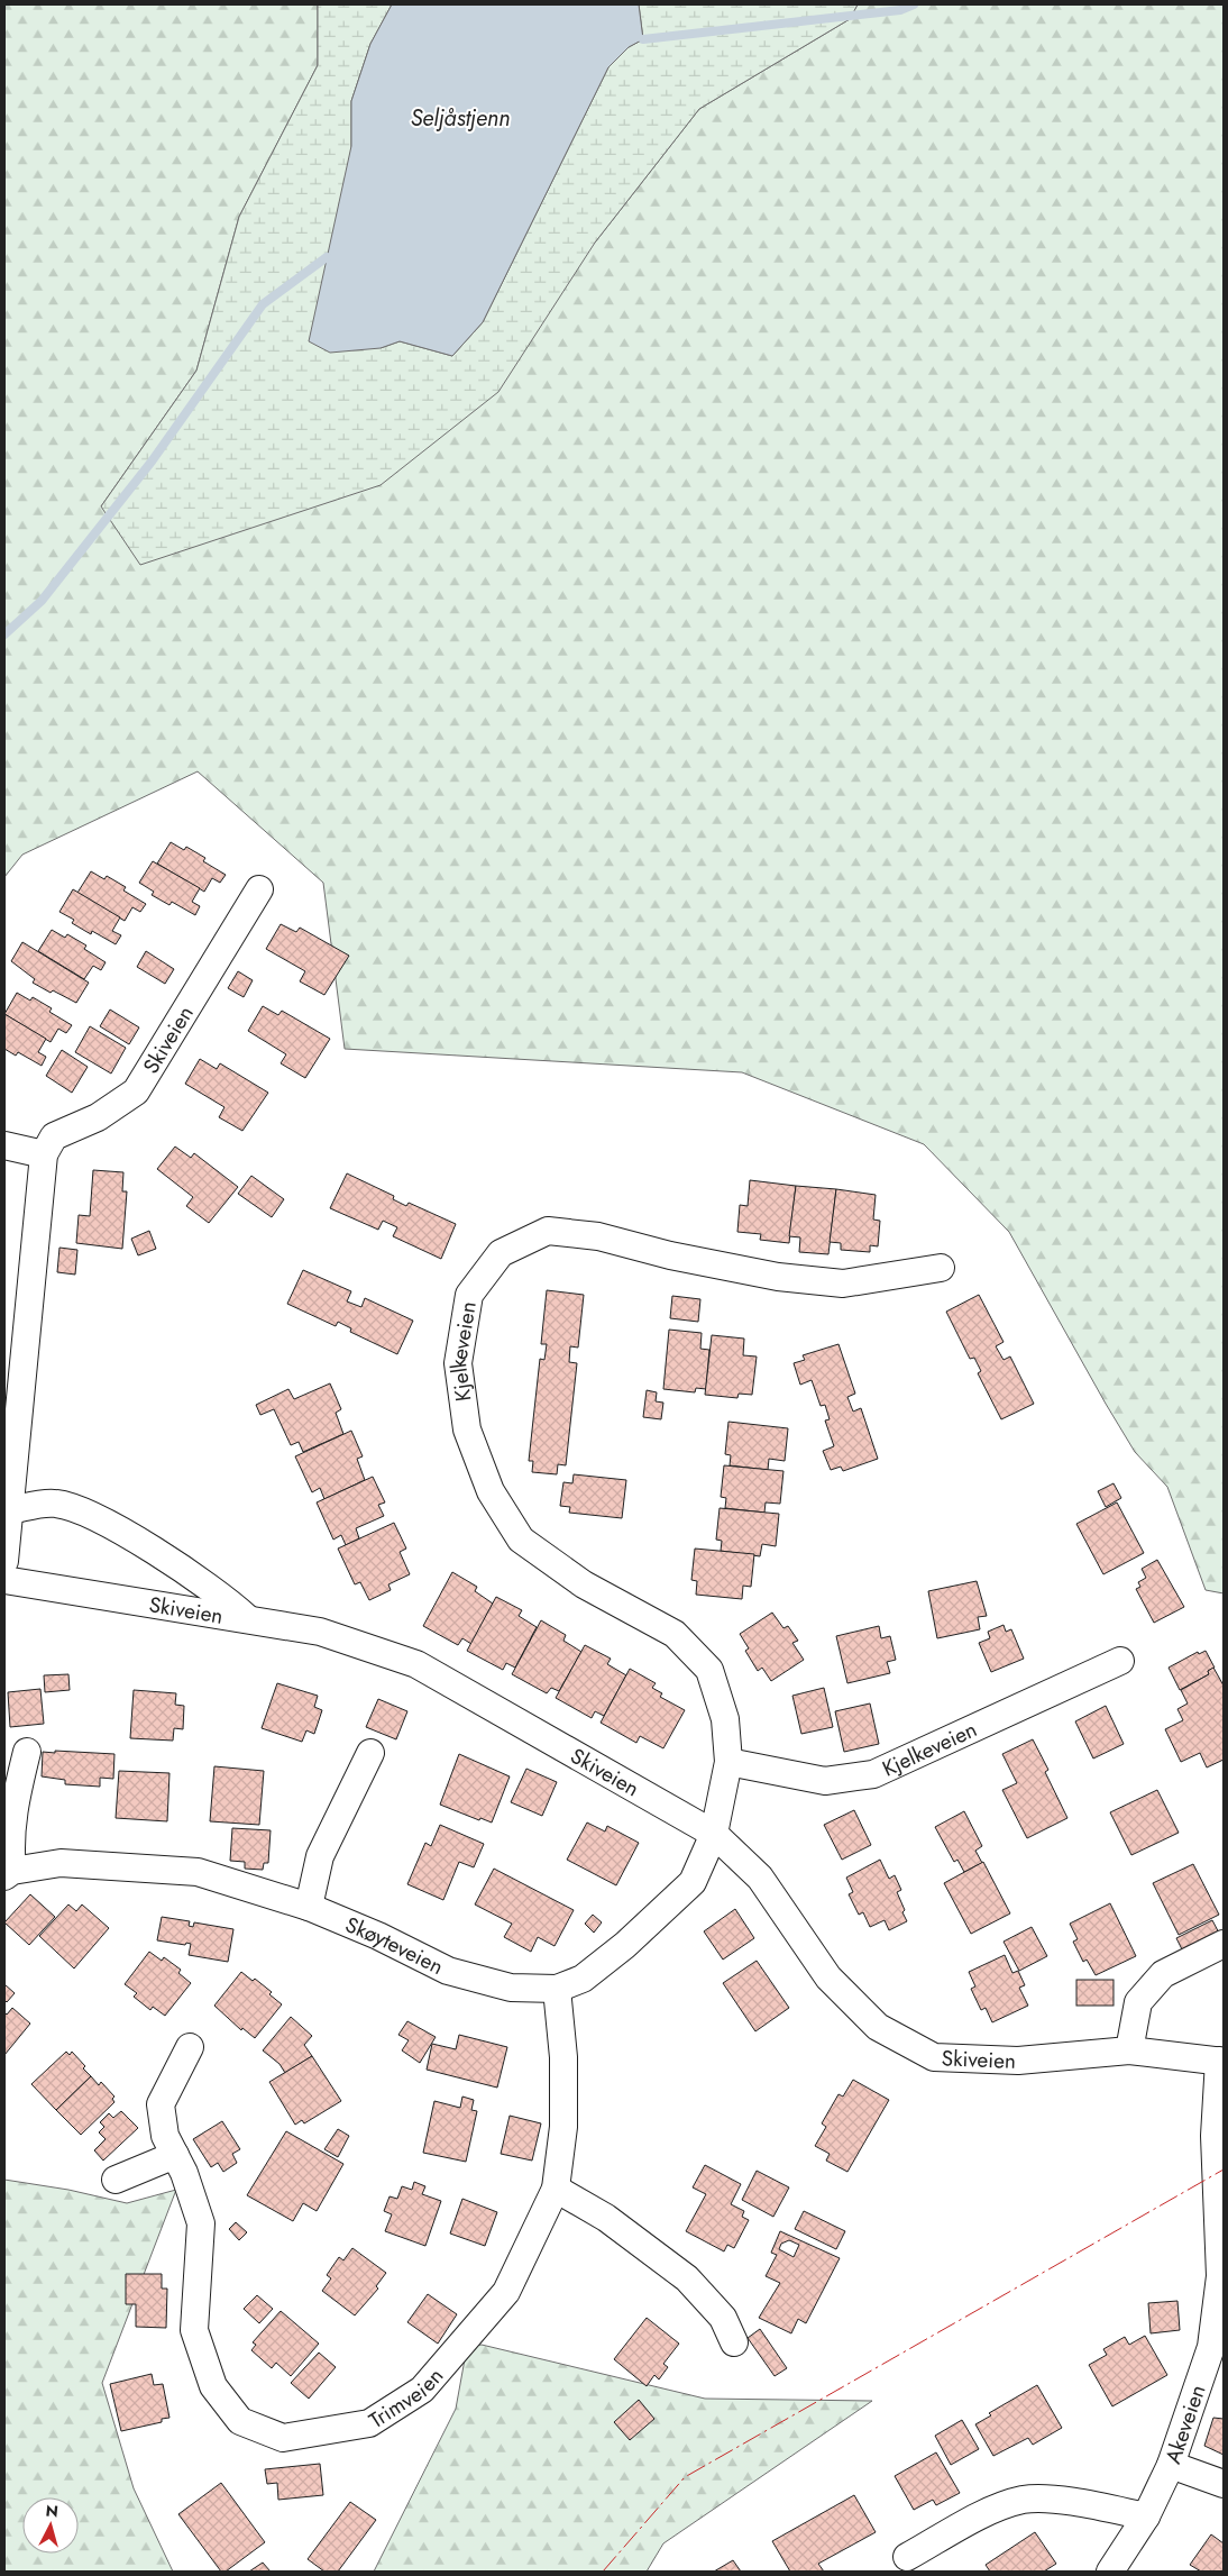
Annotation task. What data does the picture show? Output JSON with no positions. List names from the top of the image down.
{
  "streets": {
    "street": [
      "Skiveien",
      "Kjelkeveien",
      "Skøyteveien",
      "Trimveien",
      "Akeveien"
    ]
  },
  "crossings": [
    ["Skiveien", "Kjelkeveien"],
    ["Skiveien", "Skøyteveien"],
    ["Skiveien", "Akeveien"],
    ["Kjelkeveien", "Skøyteveien"],
    ["Skøyteveien", "Trimveien"]
  ],
  "water": ["Seljåstjenn"],
  "north": "top"
}
